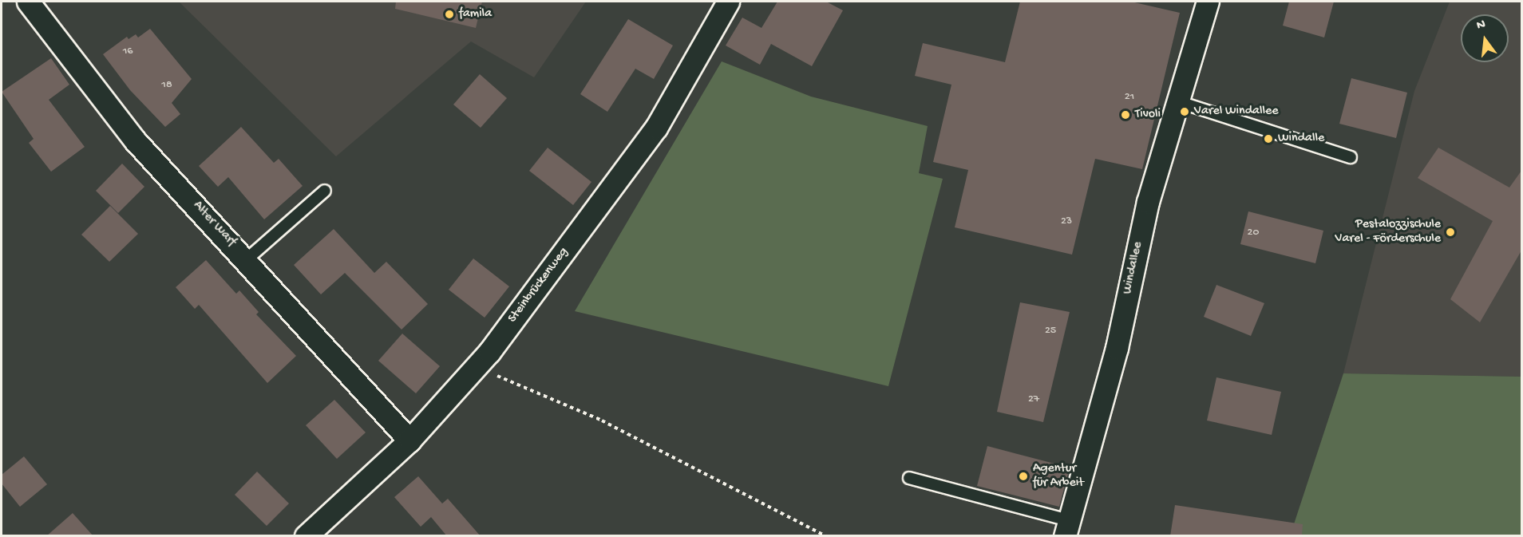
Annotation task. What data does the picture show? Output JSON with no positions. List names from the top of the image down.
{
  "streets": {
    "street": ["Alter Warf", "Windallee", "Steinbrückenweg"]
  },
  "crossings": [
    ["Alter Warf", "Steinbrückenweg"]
  ],
  "places": [
    "famila",
    "Varel Windallee",
    "Tivoli",
    "Windalle",
    "Pestalozzischule Varel - Förderschule",
    "Agentur für Arbeit"
  ],
  "house_numbers": [
    "16",
    "18",
    "21",
    "23",
    "20",
    "25",
    "27"
  ],
  "north": "top"
}
